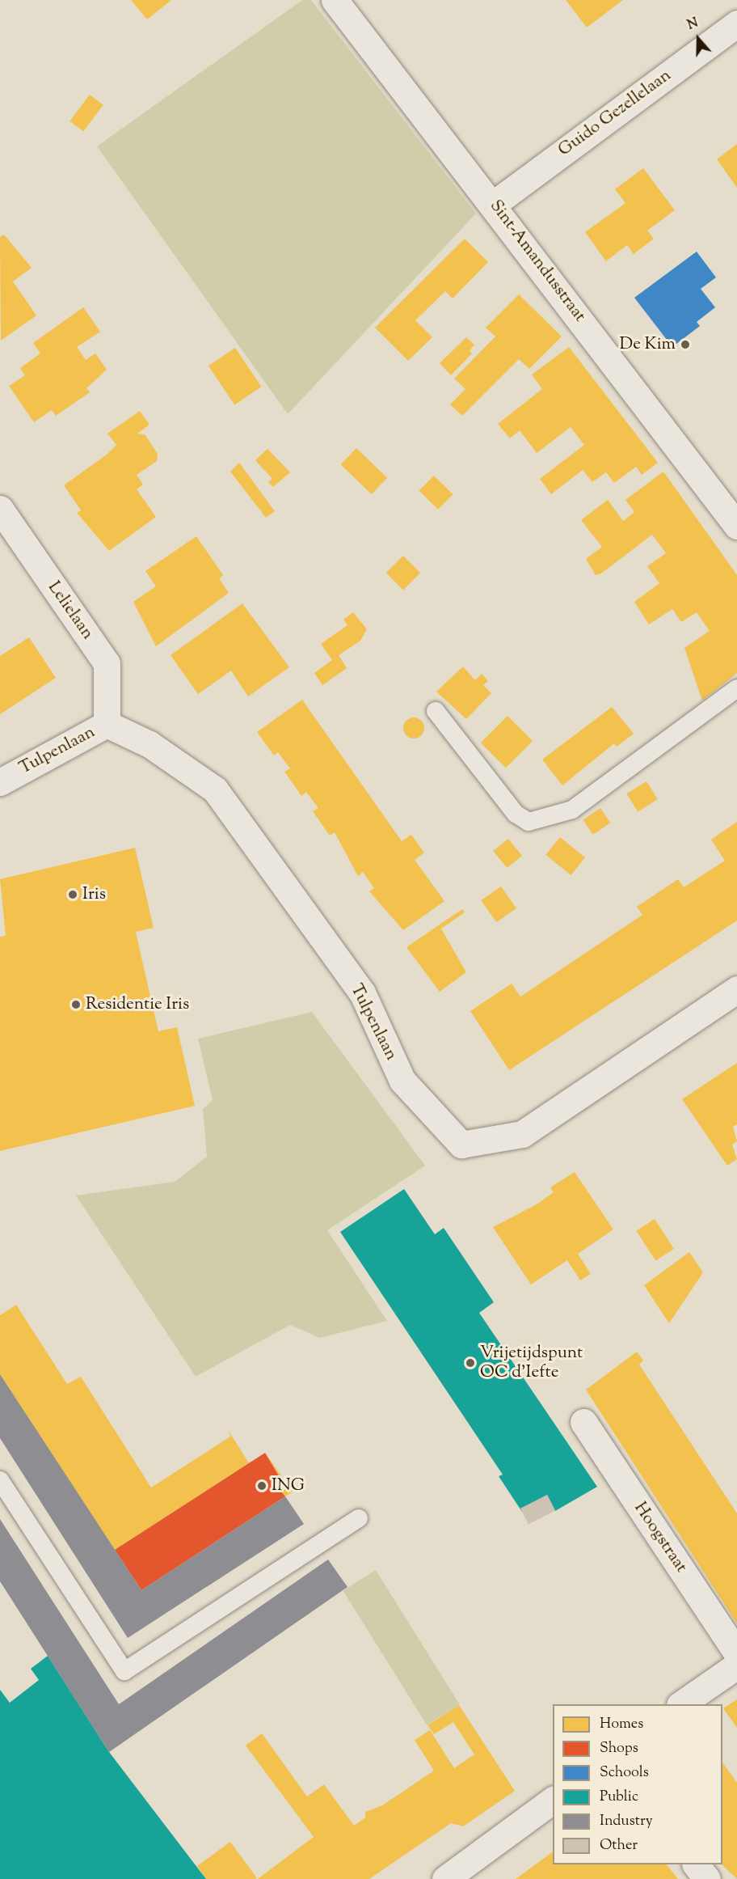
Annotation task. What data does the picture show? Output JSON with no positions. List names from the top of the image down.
{
  "streets": {
    "street": [
      "Guido Gezellelaan",
      "Sint-Amandusstraat",
      "Lelielaan",
      "Tulpenlaan",
      "Hoogstraat"
    ]
  },
  "crossings": [
    ["Guido Gezellelaan", "Sint-Amandusstraat"],
    ["Lelielaan", "Tulpenlaan"]
  ],
  "places": [
    "De Kim",
    "Iris",
    "Residentie Iris",
    "Vrijetijdspunt OC d'Iefte",
    "ING"
  ],
  "legend": [
    "Homes",
    "Shops",
    "Schools",
    "Public",
    "Industry",
    "Other"
  ],
  "north": "top"
}
